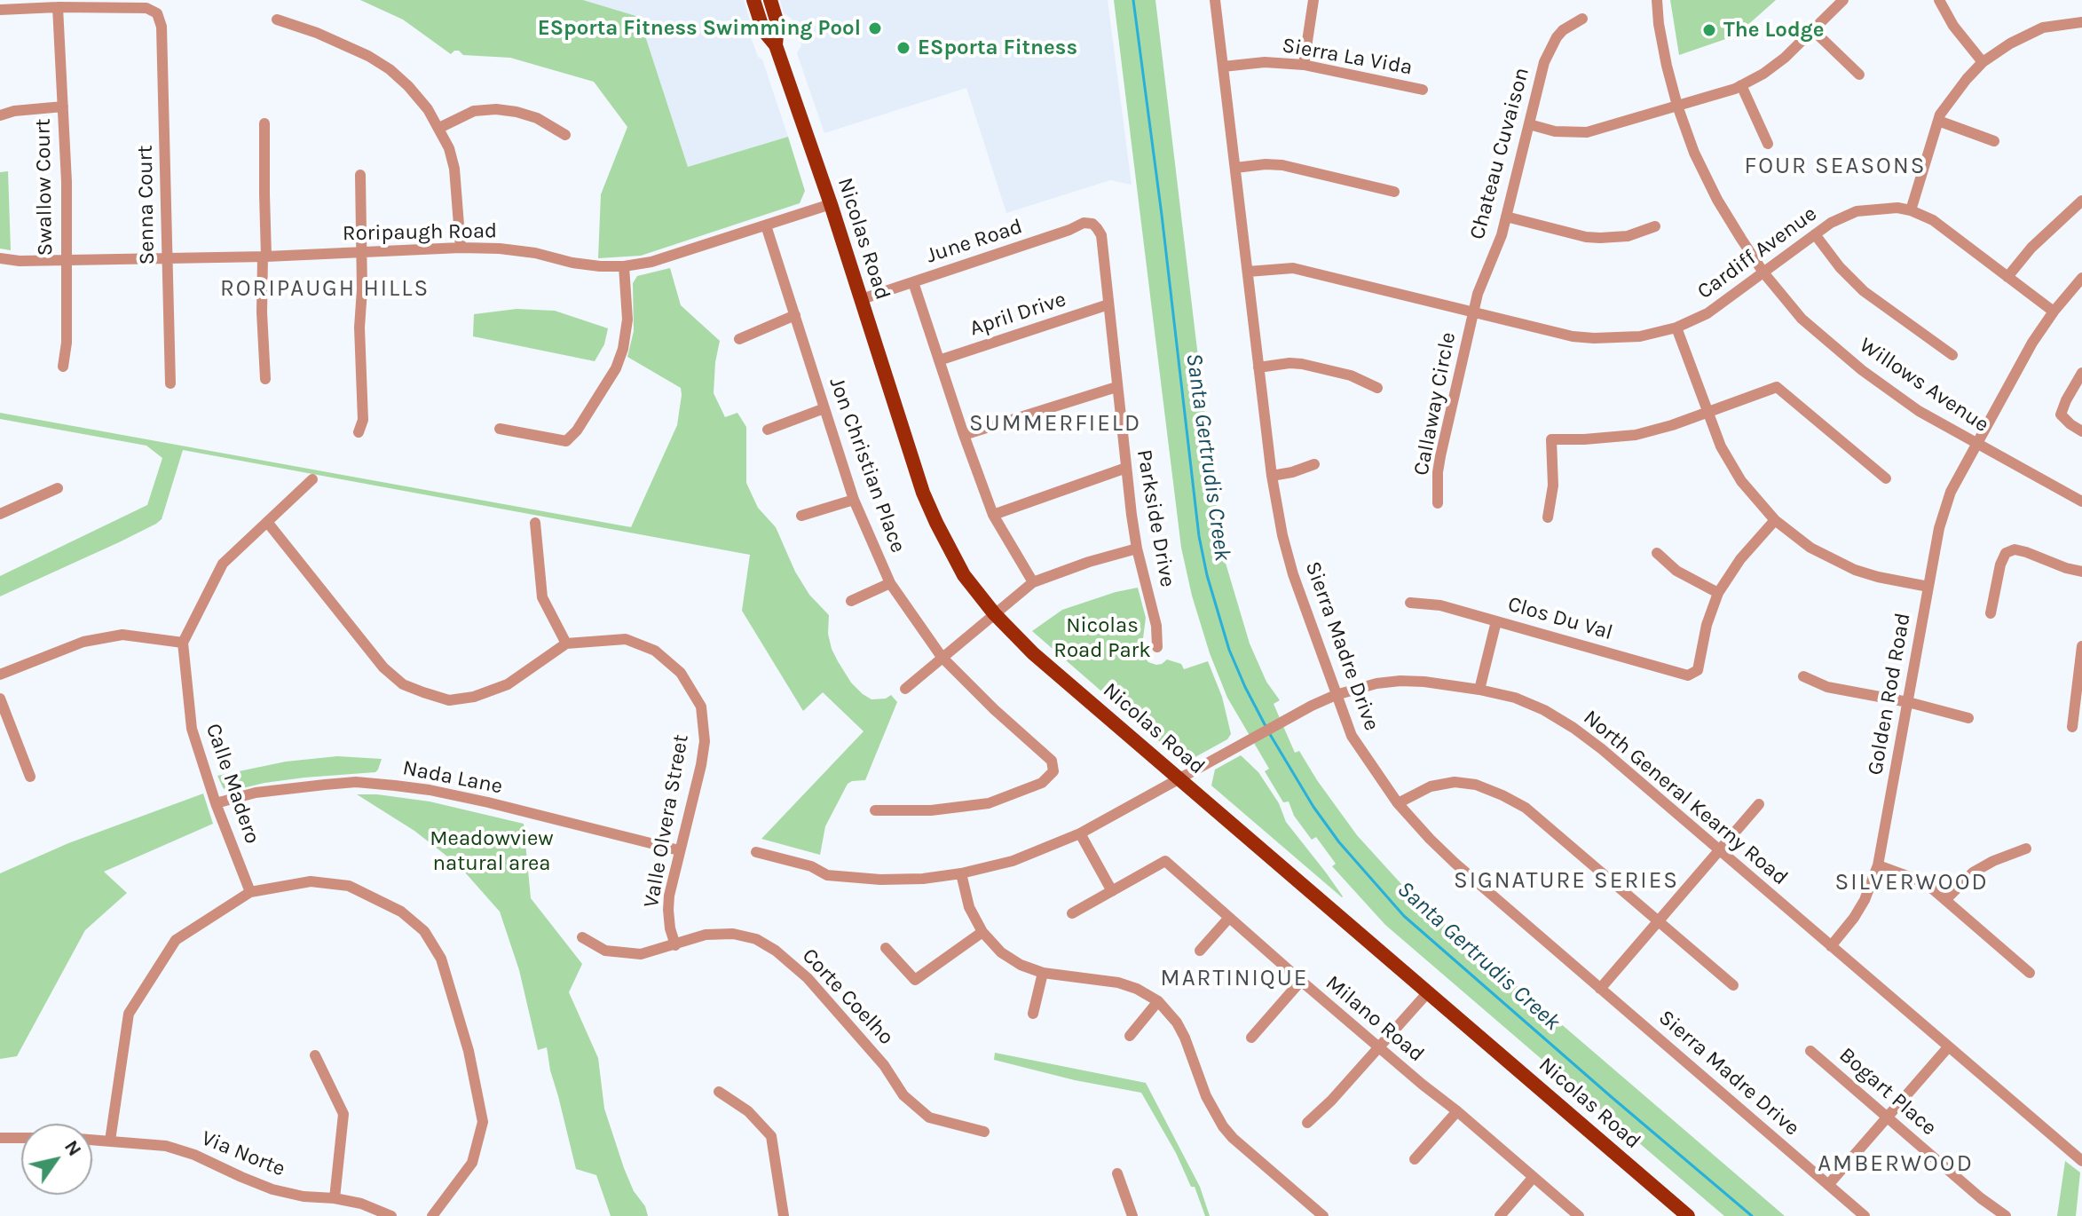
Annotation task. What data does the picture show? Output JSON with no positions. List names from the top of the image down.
{
  "streets": {
    "main road": ["Nicolas Road"],
    "street": [
      "Sierra La Vida",
      "Chateau Cuvaison",
      "Swallow Court",
      "Senna Court",
      "Roripaugh Road",
      "June Road",
      "Cardiff Avenue",
      "April Drive",
      "Willows Avenue",
      "Callaway Circle",
      "Jon Christian Place",
      "Parkside Drive",
      "Clos Du Val",
      "Sierra Madre Drive",
      "Golden Rod Road",
      "Nada Lane",
      "Calle Madero",
      "North General Kearny Road",
      "Valle Olvera Street",
      "Corte Coelho",
      "Milano Road",
      "Bogart Place",
      "Via Norte"
    ]
  },
  "crossings": [
    ["Sierra La Vida", "Sierra Madre Drive"],
    ["Chateau Cuvaison", "Cardiff Avenue"],
    ["Chateau Cuvaison", "Callaway Circle"],
    ["Swallow Court", "Senna Court"],
    ["Swallow Court", "Roripaugh Road"],
    ["Senna Court", "Roripaugh Road"],
    ["Roripaugh Road", "Nicolas Road"],
    ["Roripaugh Road", "Jon Christian Place"],
    ["Nicolas Road", "June Road"],
    ["Nicolas Road", "North General Kearny Road"],
    ["June Road", "Parkside Drive"],
    ["Cardiff Avenue", "Willows Avenue"],
    ["Cardiff Avenue", "Callaway Circle"],
    ["Cardiff Avenue", "Sierra Madre Drive"],
    ["Cardiff Avenue", "Golden Rod Road"],
    ["April Drive", "Parkside Drive"],
    ["Willows Avenue", "Golden Rod Road"],
    ["Sierra Madre Drive", "North General Kearny Road"],
    ["Golden Rod Road", "North General Kearny Road"],
    ["Nada Lane", "Calle Madero"],
    ["Nada Lane", "Valle Olvera Street"],
    ["Valle Olvera Street", "Corte Coelho"]
  ],
  "districts": [
    "FOUR SEASONS",
    "RORIPAUGH HILLS",
    "SUMMERFIELD",
    "SIGNATURE SERIES",
    "SILVERWOOD",
    "MARTINIQUE",
    "AMBERWOOD"
  ],
  "water": ["Santa Gertrudis Creek"],
  "parks": ["Nicolas Road Park", "Meadowview natural area"],
  "places": ["ESporta Fitness Swimming Pool", "The Lodge", "ESporta Fitness"],
  "north": "top right"
}
